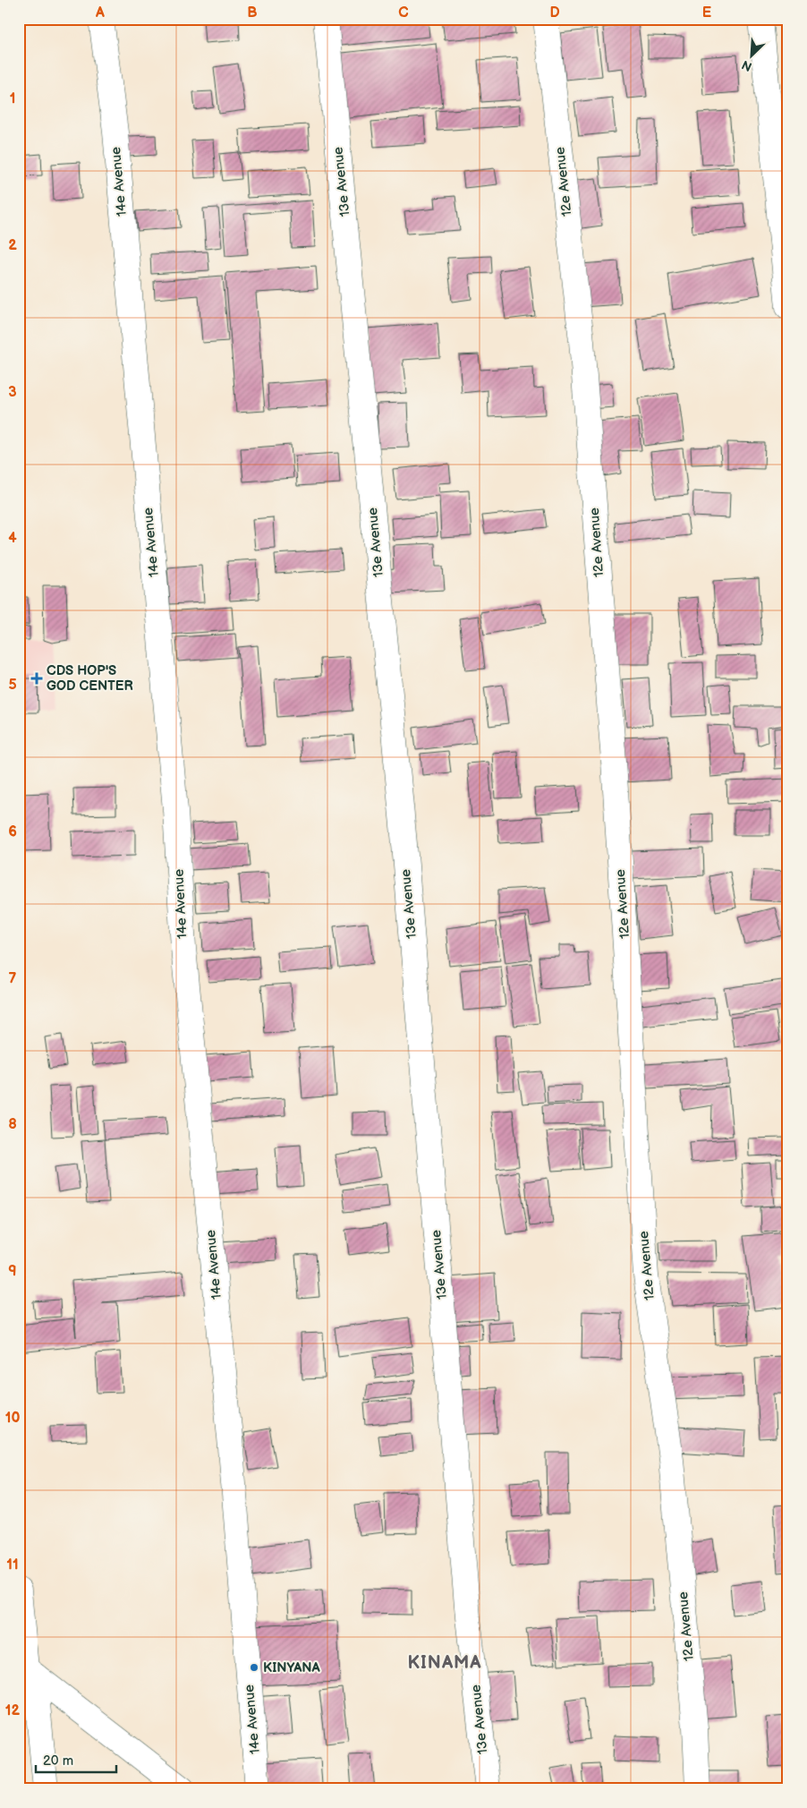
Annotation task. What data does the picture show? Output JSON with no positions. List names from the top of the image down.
{
  "streets": {
    "street": ["14e Avenue", "13e Avenue", "12e Avenue"]
  },
  "districts": ["KINAMA"],
  "places": {
    "health": ["CDS HOP'S GOD CENTER"],
    "other": ["KINYANA"]
  },
  "scale_bar": "20 m",
  "north": "bottom left",
  "grid": {
    "columns": [
      "A",
      "B",
      "C",
      "D",
      "E"
    ],
    "rows": [
      "1",
      "2",
      "3",
      "4",
      "5",
      "6",
      "7",
      "8",
      "9",
      "10",
      "11",
      "12"
    ]
  }
}
